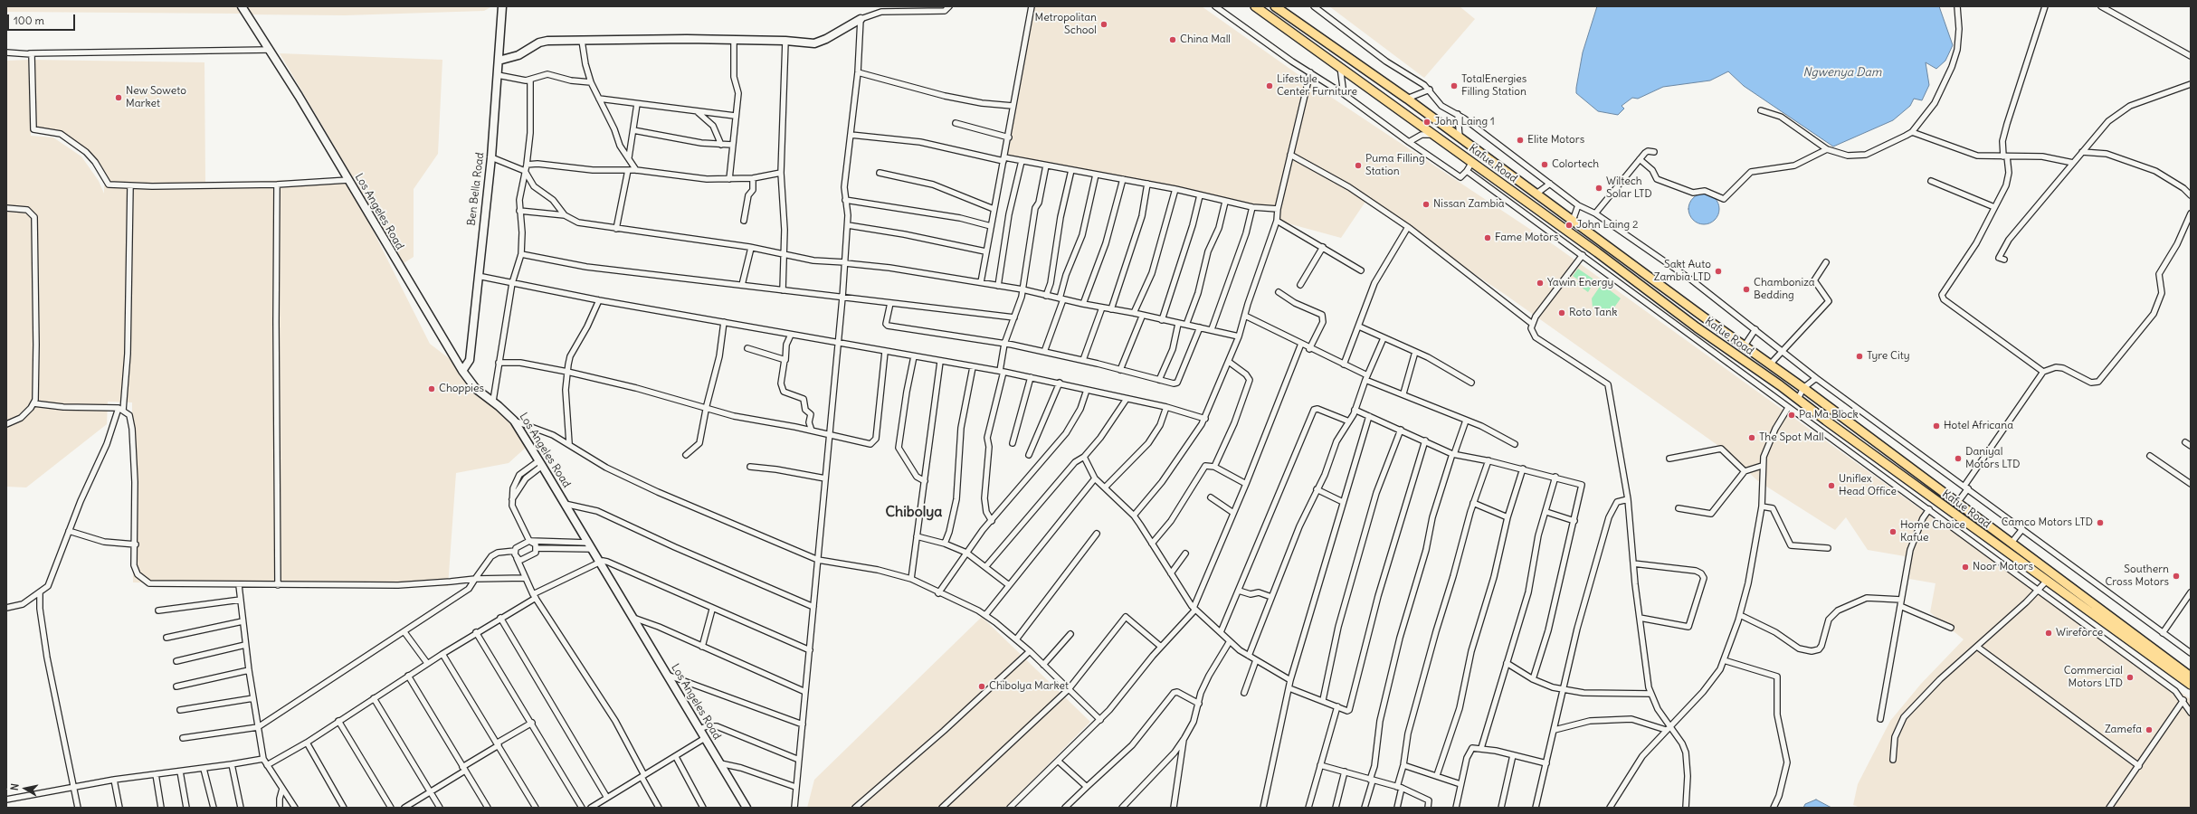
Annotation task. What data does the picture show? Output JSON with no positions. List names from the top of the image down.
{
  "streets": {
    "main road": ["Kafue Road", "Ben Bella Road", "Los Angeles Road"]
  },
  "crossings": [
    ["Ben Bella Road", "Los Angeles Road"]
  ],
  "districts": ["Chibolya"],
  "water": ["Ngwenya Dam"],
  "places": [
    "Metropolitan School",
    "China Mall",
    "Lifestyle Center Furniture",
    "TotalEnergies Filling Station",
    "New Soweto Market",
    "John Laing 1",
    "Elite Motors",
    "Colortech",
    "Puma Filling Station",
    "Wiltech Solar LTD",
    "Nissan Zambia",
    "John Laing 2",
    "Fame Motors",
    "Sakt Auto Zambia LTD",
    "Yawin Energy",
    "Chamboniza Bedding",
    "Roto Tank",
    "Tyre City",
    "Choppies",
    "Pa Ma Block",
    "Hotel Africana",
    "The Spot Mall",
    "Daniyal Motors LTD",
    "Uniflex Head Office",
    "Camco Motors LTD",
    "Home Choice Kafue",
    "Noor Motors",
    "Southern Cross Motors",
    "Wireforce",
    "Commercial Motors LTD",
    "Chibolya Market",
    "Zamefa"
  ],
  "scale_bar": "100 m",
  "north": "left"
}
